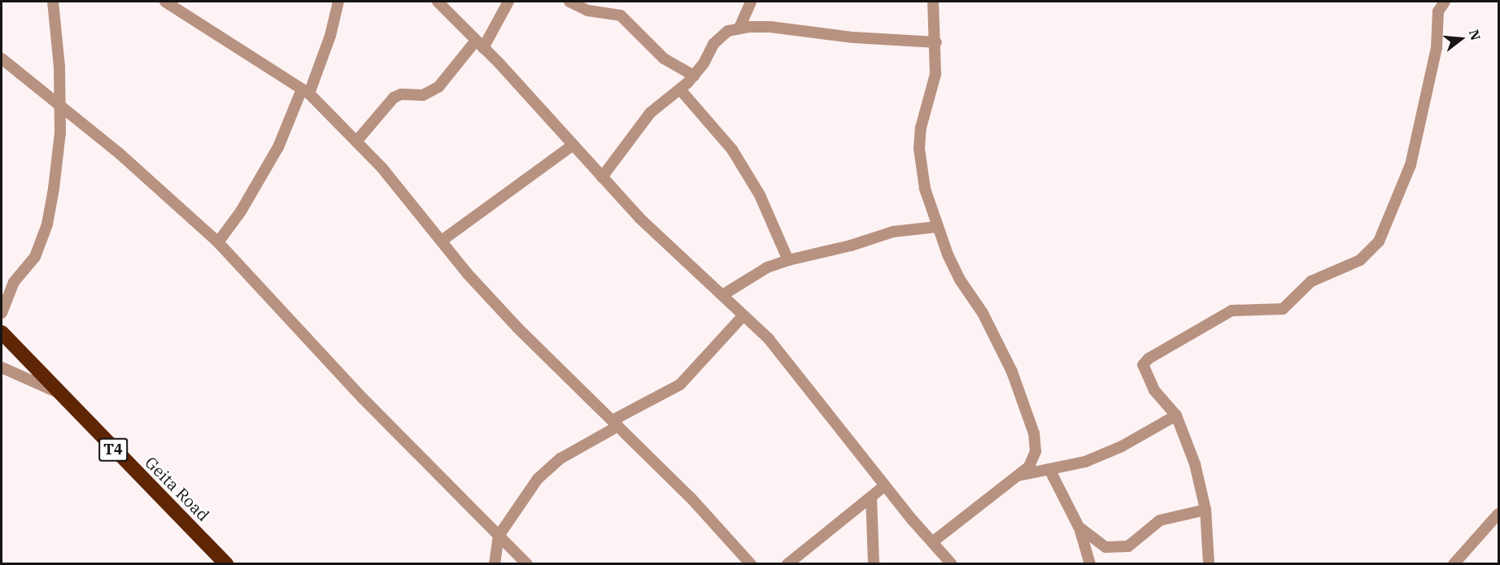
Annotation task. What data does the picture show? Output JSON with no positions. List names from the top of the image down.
{
  "streets": {
    "highway": ["T4", "Geita Road"]
  },
  "north": "right"
}
